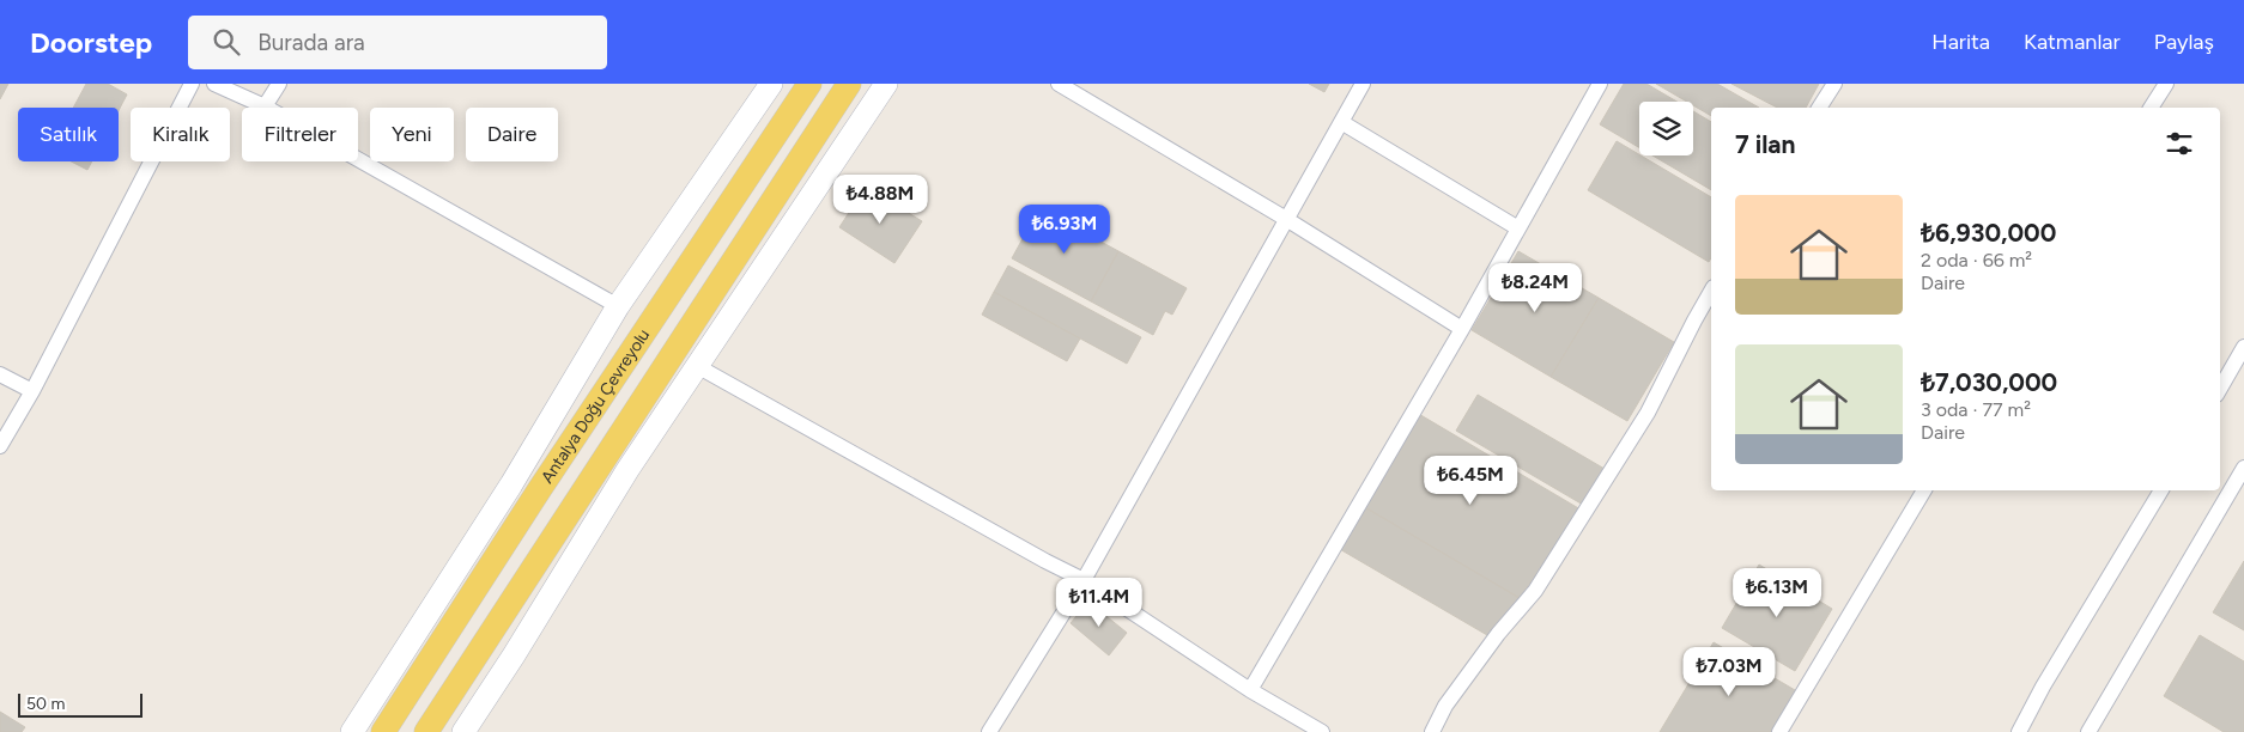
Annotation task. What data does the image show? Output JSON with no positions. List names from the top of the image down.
{
  "streets": {
    "main road": ["Antalya Doğu Çevreyolu"]
  },
  "scale_bar": "50 m",
  "page": {
    "header": "Doorstep",
    "search": "Burada ara",
    "nav": ["Harita", "Katmanlar", "Paylaş"],
    "chip": [
      "Satılık",
      "Kiralık",
      "Filtreler",
      "Yeni",
      "Daire"
    ],
    "heading": "7 ilan",
    "price": [
      "₺4.88M",
      "₺6.93M",
      "₺8.24M",
      "₺6.45M",
      "₺6.13M",
      "₺11.4M",
      "₺7.03M"
    ],
    "list": [
      {
        "name": "₺6,930,000",
        "note": "2 oda · 66 m² · Daire"
      },
      {
        "name": "₺7,030,000",
        "note": "3 oda · 77 m² · Daire"
      }
    ],
    "scale": "50 m"
  }
}
